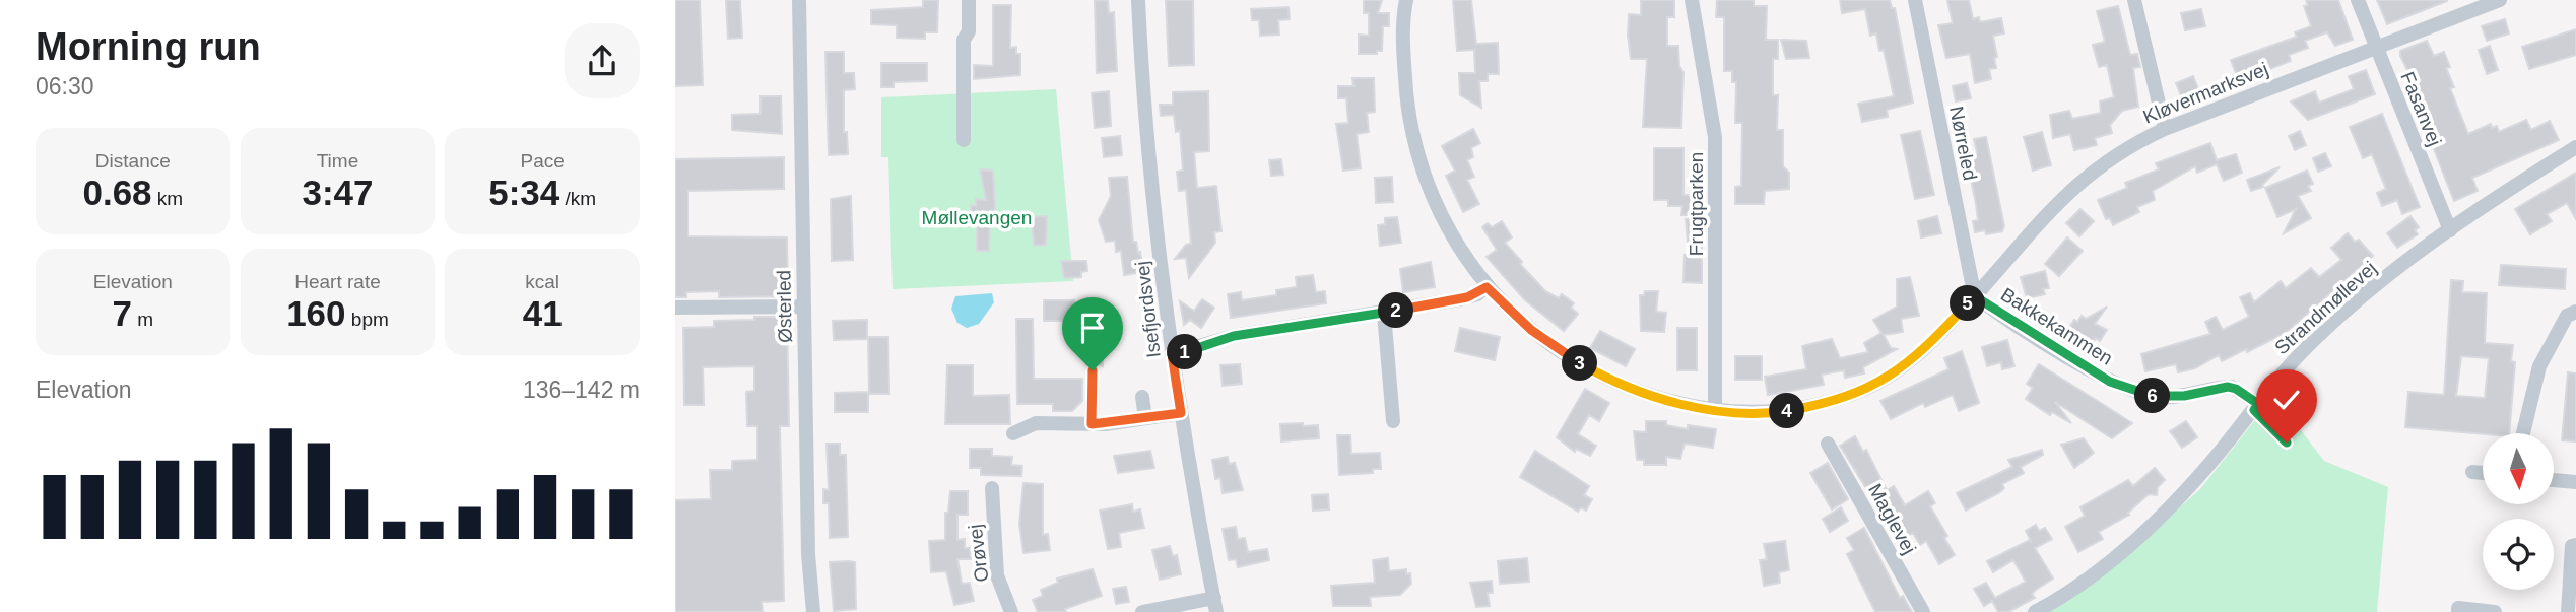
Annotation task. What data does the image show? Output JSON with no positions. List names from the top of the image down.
{
  "streets": {
    "street": [
      "Kløvermarksvej",
      "Fasanvej",
      "Nørreled",
      "Frugtparken",
      "Østerled",
      "Strandmøllevej",
      "Isefjordsvej",
      "Bakkekammen",
      "Maglevej",
      "Orøvej"
    ]
  },
  "crossings": [
    ["Kløvermarksvej", "Fasanvej"],
    ["Kløvermarksvej", "Nørreled"],
    ["Kløvermarksvej", "Bakkekammen"],
    ["Fasanvej", "Strandmøllevej"],
    ["Nørreled", "Bakkekammen"],
    ["Frugtparken", "Bakkekammen"],
    ["Strandmøllevej", "Bakkekammen"]
  ],
  "parks": ["Møllevangen"],
  "north": "bottom",
  "page": {
    "heading": ["Morning run", "06:30"],
    "stats": [
      ["Distance", "0.68 km"],
      ["Time", "3:47"],
      ["Pace", "5:34 /km"],
      ["Elevation", "7 m"],
      ["Heart rate", "160 bpm"],
      ["kcal", "41"]
    ],
    "pins": [
      "5",
      "2",
      "1",
      "3",
      "6",
      "4"
    ],
    "chart": ["Elevation", "136–142 m"]
  }
}
